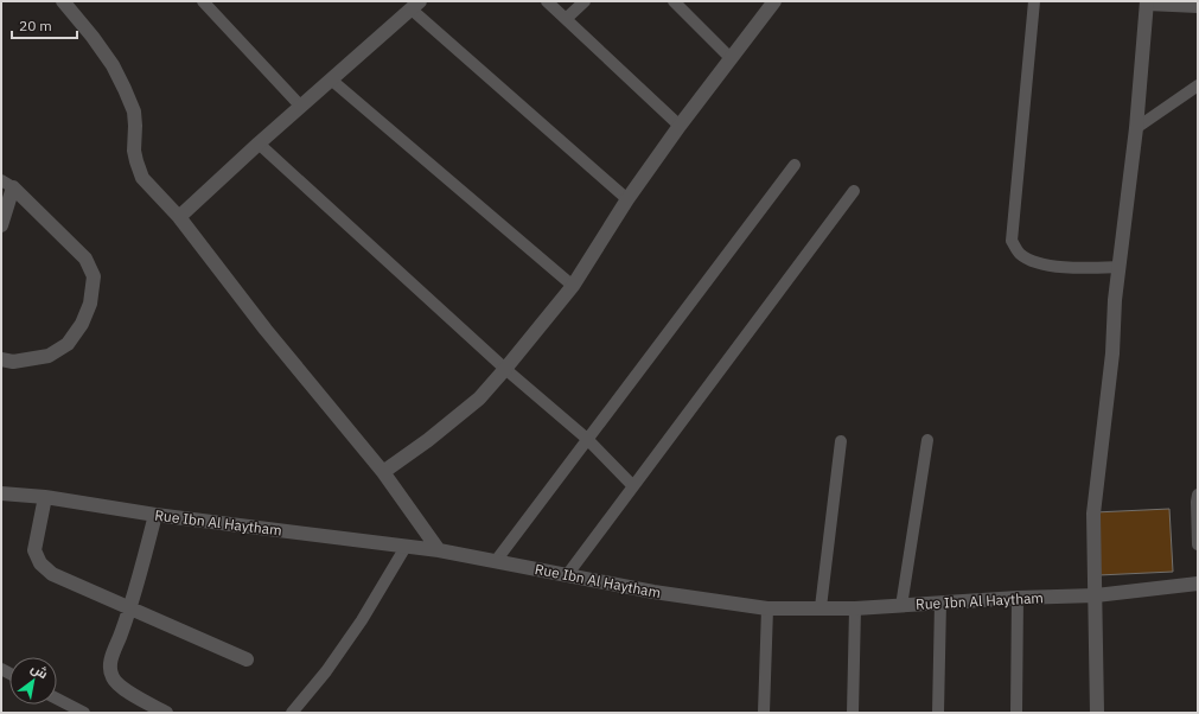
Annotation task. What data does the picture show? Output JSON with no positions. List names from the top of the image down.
{
  "streets": {
    "street": ["Rue Ibn Al Haytham"]
  },
  "scale_bar": "20 m",
  "north": "top right"
}
